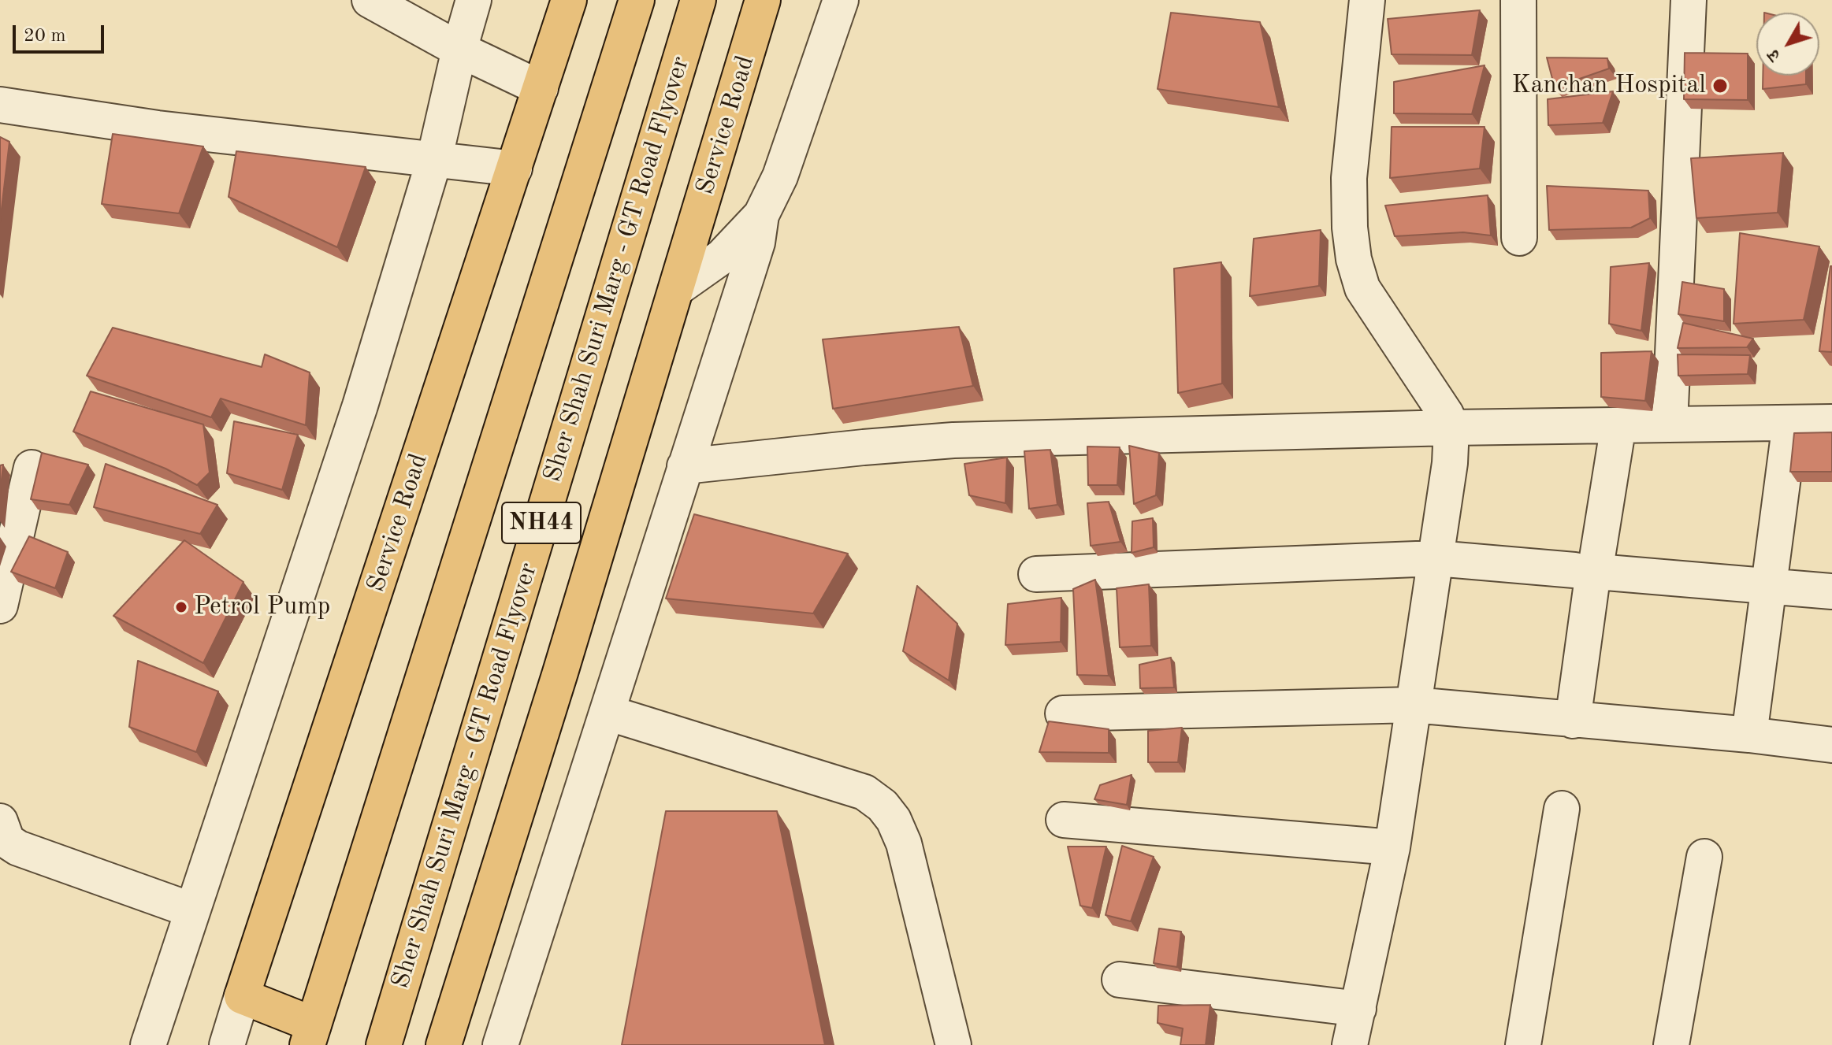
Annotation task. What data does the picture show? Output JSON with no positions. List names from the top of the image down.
{
  "streets": {
    "main road": ["Service Road", "Sher Shah Suri Marg - GT Road Flyover", "NH44"]
  },
  "places": ["Kanchan Hospital", "Petrol Pump"],
  "scale_bar": "20 m",
  "north": "bottom left"
}
